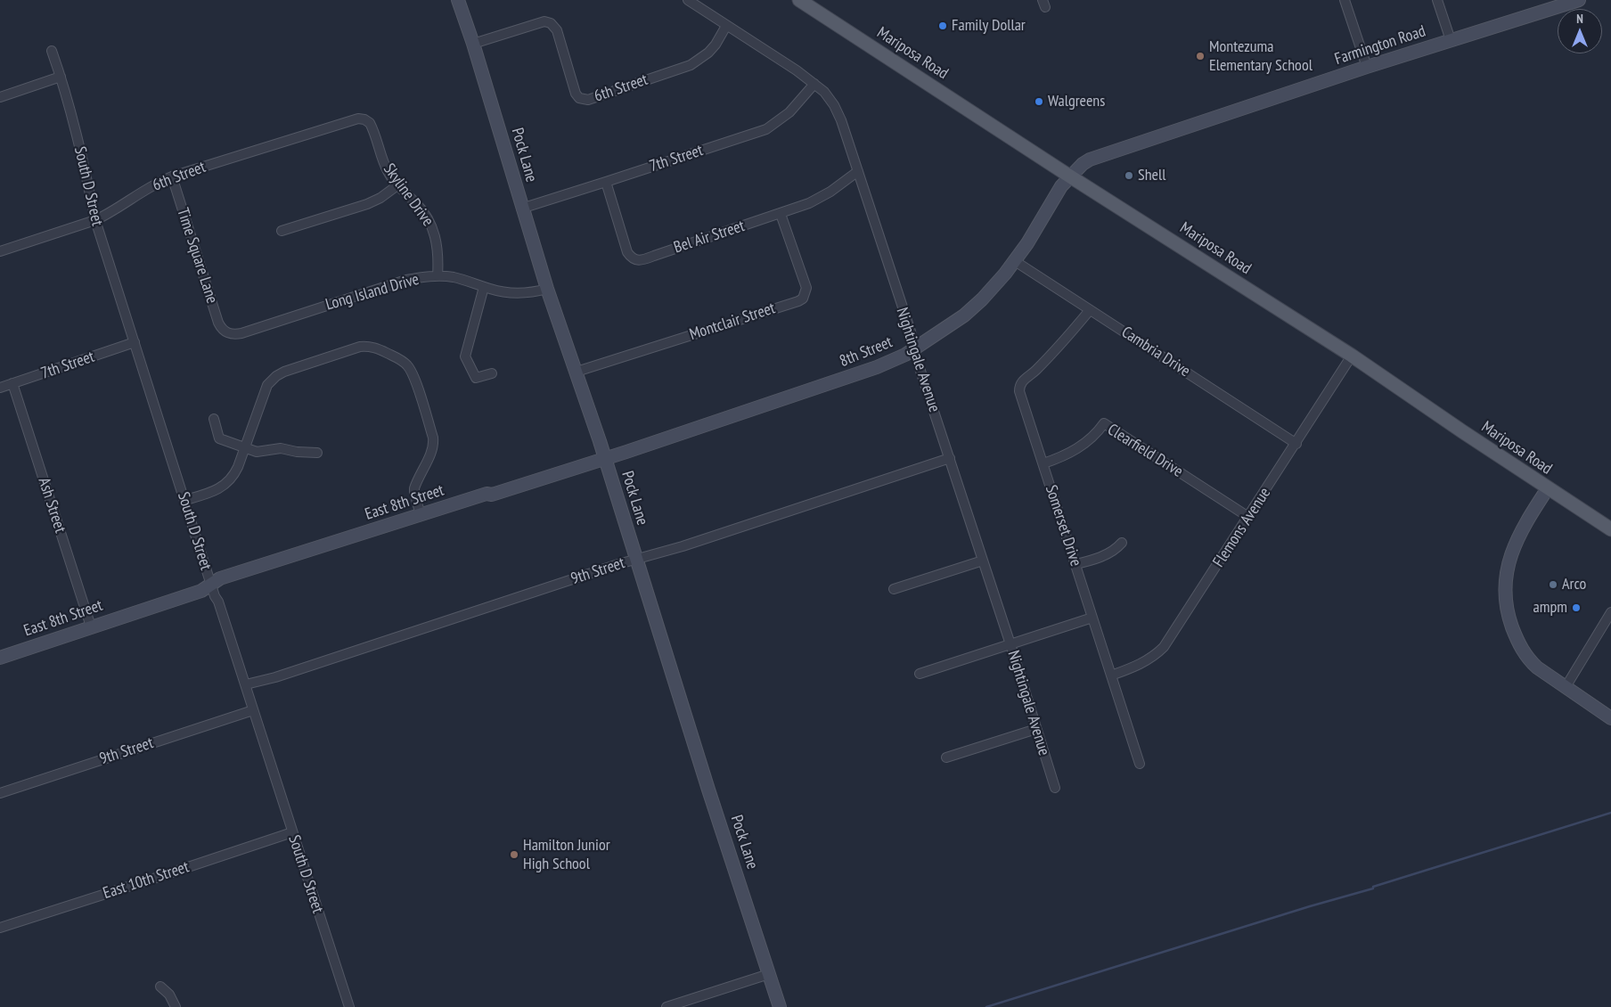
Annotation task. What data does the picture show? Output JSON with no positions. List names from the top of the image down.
{
  "streets": {
    "main road": ["Mariposa Road"],
    "street": [
      "Farmington Road",
      "6th Street",
      "Pock Lane",
      "7th Street",
      "South D Street",
      "Skyline Drive",
      "Bel Air Street",
      "Time Square Lane",
      "Long Island Drive",
      "Montclair Street",
      "8th Street",
      "Cambria Drive",
      "Nightingale Avenue",
      "Clearfield Drive",
      "East 8th Street",
      "Ash Street",
      "Somerset Drive",
      "Flemons Avenue",
      "9th Street",
      "East 10th Street"
    ]
  },
  "crossings": [
    ["Farmington Road", "Mariposa Road"],
    ["Farmington Road", "8th Street"],
    ["Mariposa Road", "8th Street"],
    ["Mariposa Road", "Flemons Avenue"],
    ["6th Street", "Pock Lane"],
    ["6th Street", "South D Street"],
    ["6th Street", "Skyline Drive"],
    ["6th Street", "Time Square Lane"],
    ["6th Street", "Nightingale Avenue"],
    ["Pock Lane", "7th Street"],
    ["Pock Lane", "Long Island Drive"],
    ["Pock Lane", "Montclair Street"],
    ["Pock Lane", "8th Street"],
    ["Pock Lane", "East 8th Street"],
    ["Pock Lane", "9th Street"],
    ["7th Street", "South D Street"],
    ["7th Street", "Bel Air Street"],
    ["7th Street", "Nightingale Avenue"],
    ["7th Street", "Ash Street"],
    ["South D Street", "East 8th Street"],
    ["South D Street", "9th Street"],
    ["South D Street", "East 10th Street"],
    ["Skyline Drive", "Long Island Drive"],
    ["Bel Air Street", "Montclair Street"],
    ["Bel Air Street", "Nightingale Avenue"],
    ["Time Square Lane", "Long Island Drive"],
    ["8th Street", "Cambria Drive"],
    ["8th Street", "Nightingale Avenue"],
    ["8th Street", "East 8th Street"],
    ["Cambria Drive", "Somerset Drive"],
    ["Cambria Drive", "Flemons Avenue"],
    ["Nightingale Avenue", "9th Street"],
    ["Clearfield Drive", "Somerset Drive"],
    ["Clearfield Drive", "Flemons Avenue"],
    ["East 8th Street", "Ash Street"],
    ["Somerset Drive", "Flemons Avenue"]
  ],
  "places": [
    "Family Dollar",
    "Montezuma Elementary School",
    "Walgreens",
    "Shell",
    "Arco",
    "ampm",
    "Hamilton Junior High School"
  ],
  "north": "top"
}
